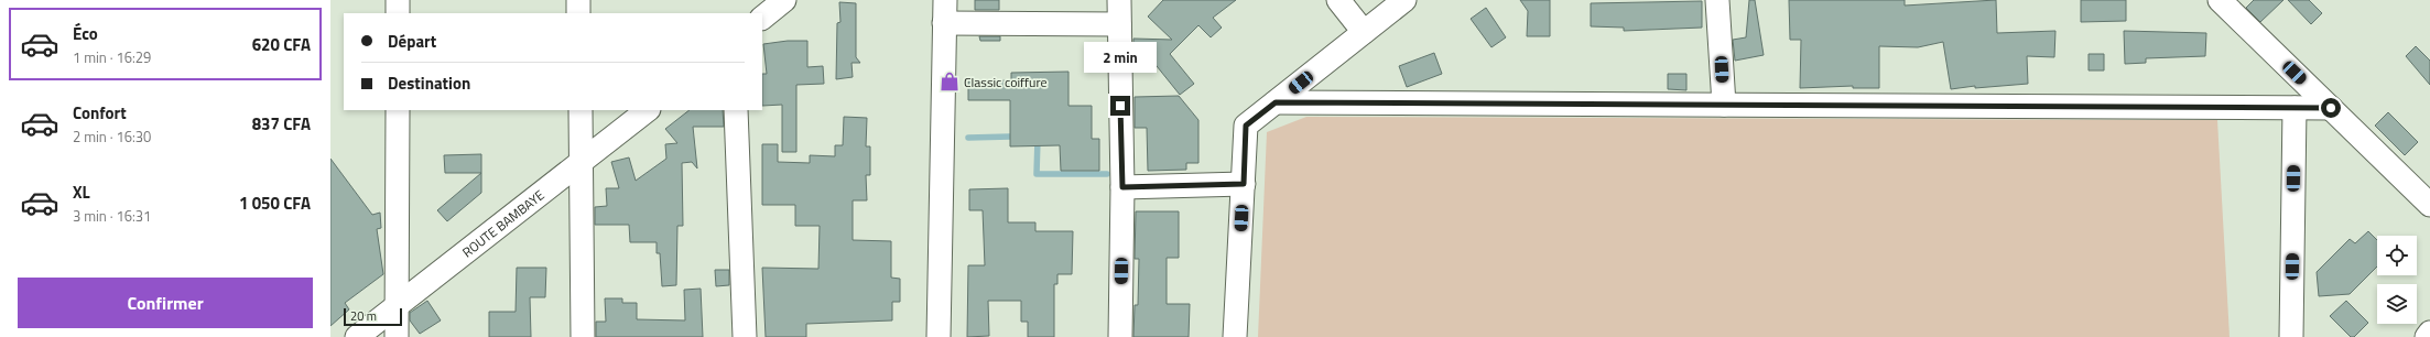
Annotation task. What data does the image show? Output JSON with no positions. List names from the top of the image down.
{
  "streets": {
    "street": ["ROUTE BAMBAYE"]
  },
  "places": {
    "shop": ["Classic coiffure"]
  },
  "scale_bar": "20 m",
  "page": {
    "list": [
      {
        "name": "Éco",
        "note": "1 min · 16:29",
        "value": "620 CFA"
      },
      {
        "name": "Confort",
        "note": "2 min · 16:30",
        "value": "837 CFA"
      },
      {
        "name": "XL",
        "note": "3 min · 16:31",
        "value": "1 050 CFA"
      }
    ],
    "banner": ["Départ", "Destination"],
    "bubble": "2 min",
    "buttons": "Confirmer",
    "scale": "20 m"
  }
}
